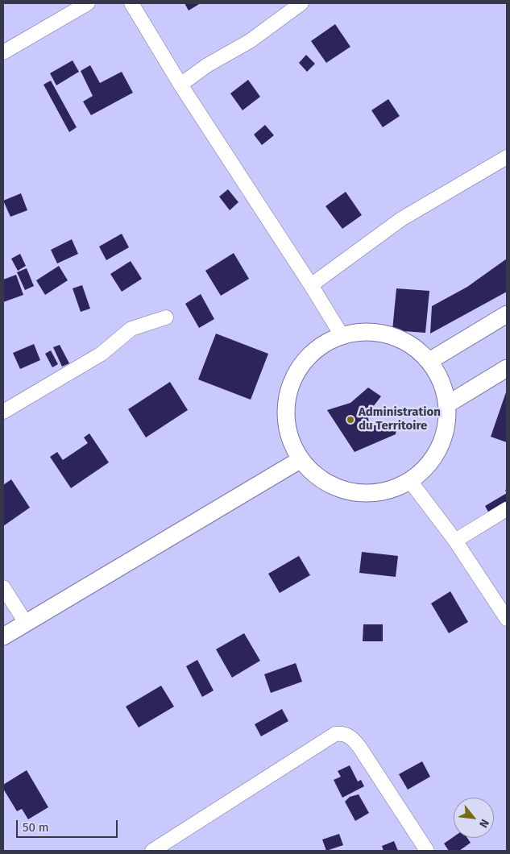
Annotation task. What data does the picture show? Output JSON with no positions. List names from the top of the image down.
{
  "places": ["Administration du Territoire"],
  "scale_bar": "50 m",
  "north": "bottom right"
}
